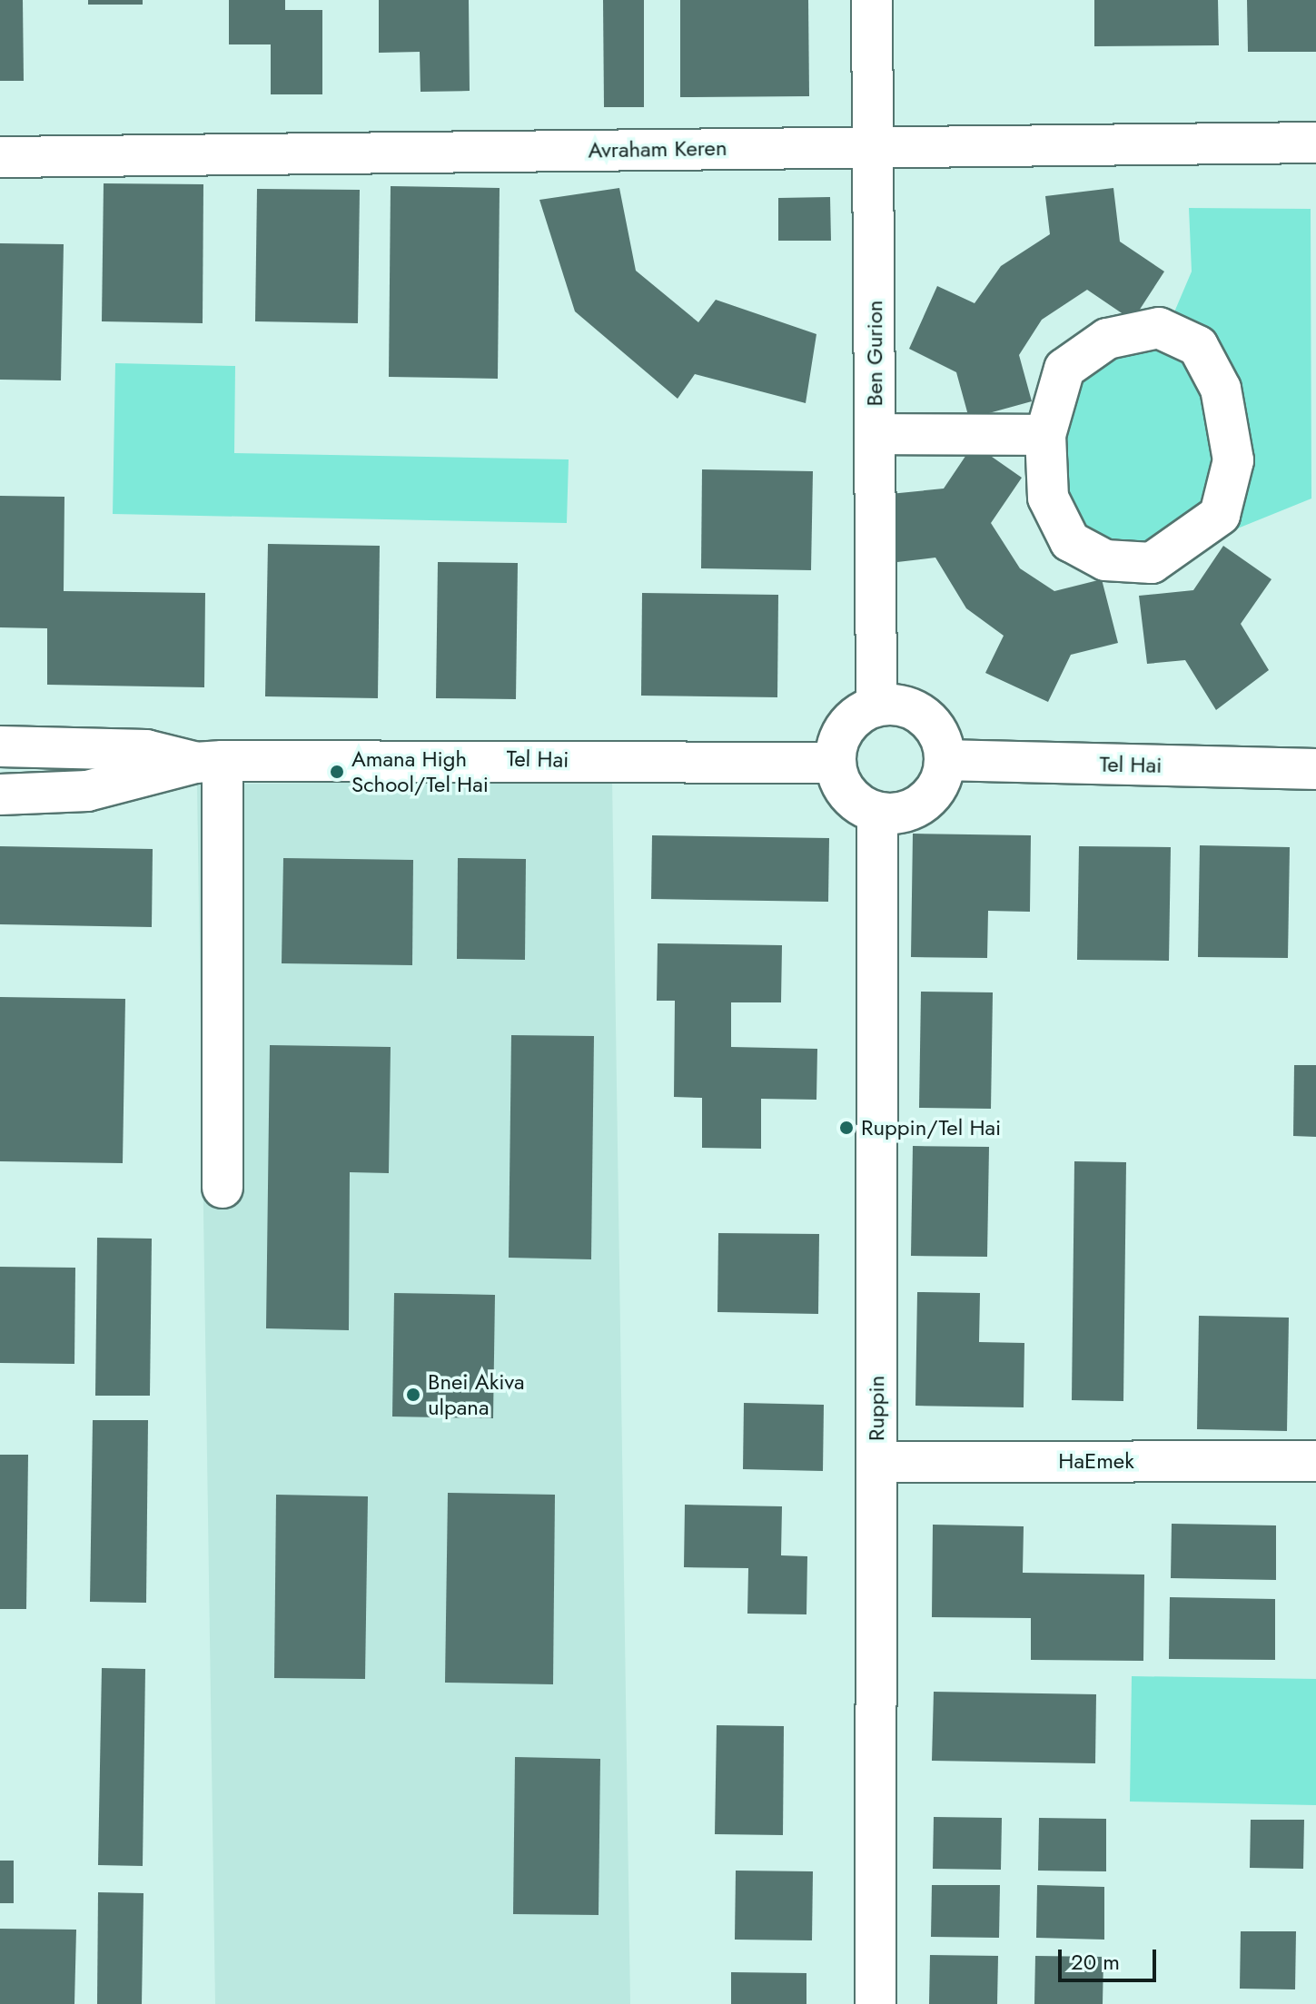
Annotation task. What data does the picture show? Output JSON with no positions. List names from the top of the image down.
{
  "streets": {
    "street": [
      "Avraham Keren",
      "Ben Gurion",
      "Tel Hai",
      "Ruppin",
      "HaEmek"
    ]
  },
  "crossings": [
    ["Avraham Keren", "Ben Gurion"],
    ["Ben Gurion", "Tel Hai"],
    ["Ben Gurion", "Ruppin"],
    ["Tel Hai", "Ruppin"],
    ["Ruppin", "HaEmek"]
  ],
  "places": ["Amana High School/Tel Hai", "Ruppin/Tel Hai", "Bnei Akiva ulpana"],
  "scale_bar": "20 m"
}
